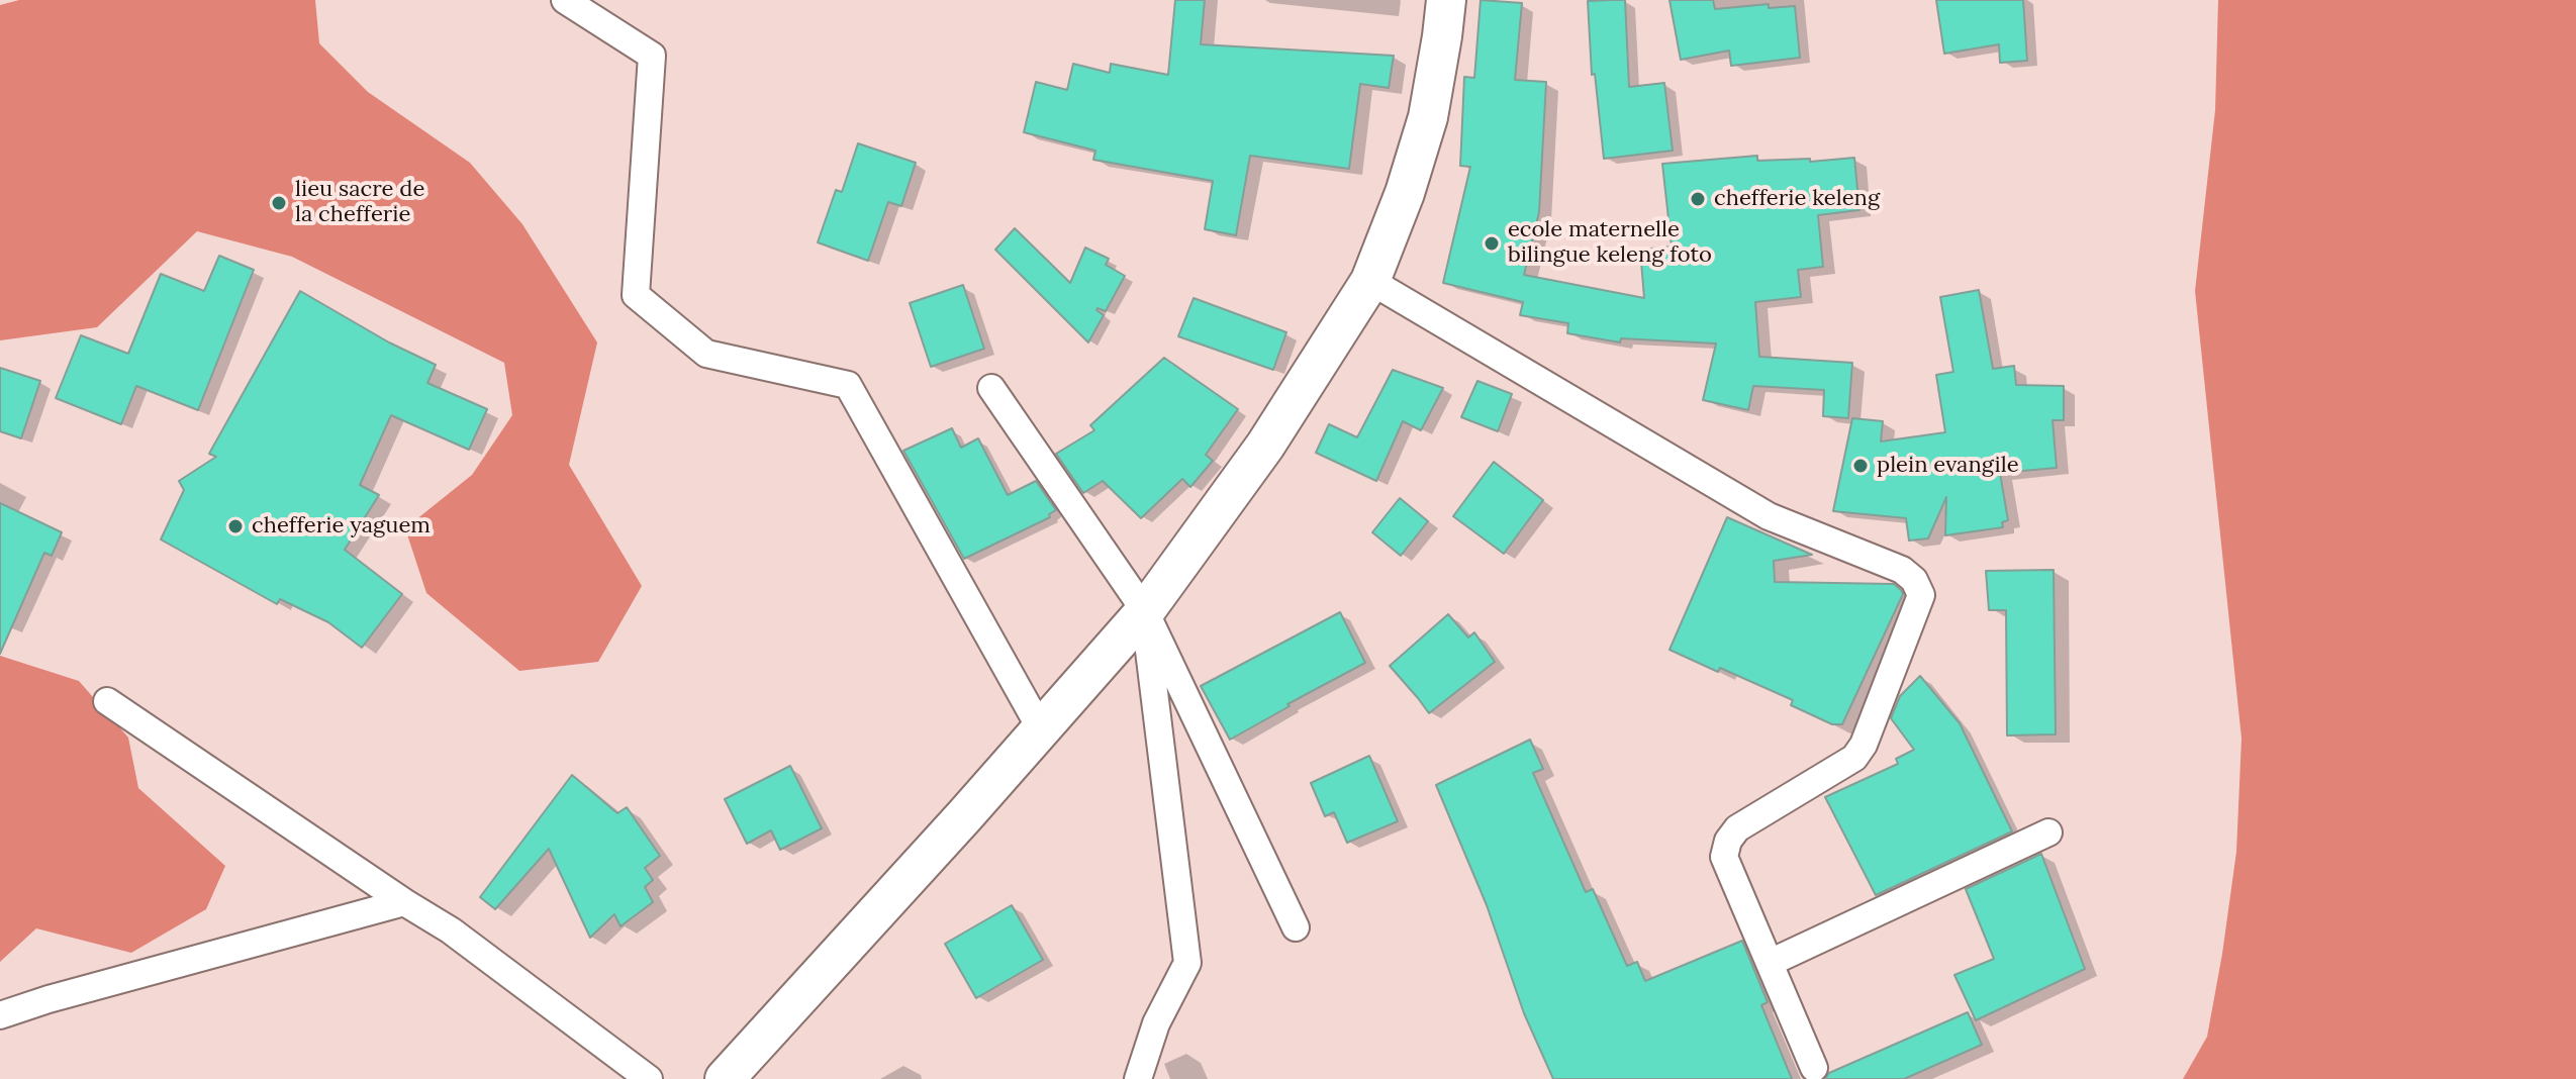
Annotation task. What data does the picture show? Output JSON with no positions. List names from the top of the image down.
{
  "places": [
    "chefferie keleng",
    "lieu sacre de la chefferie",
    "ecole maternelle bilingue keleng foto",
    "plein evangile",
    "chefferie yaguem"
  ]
}
